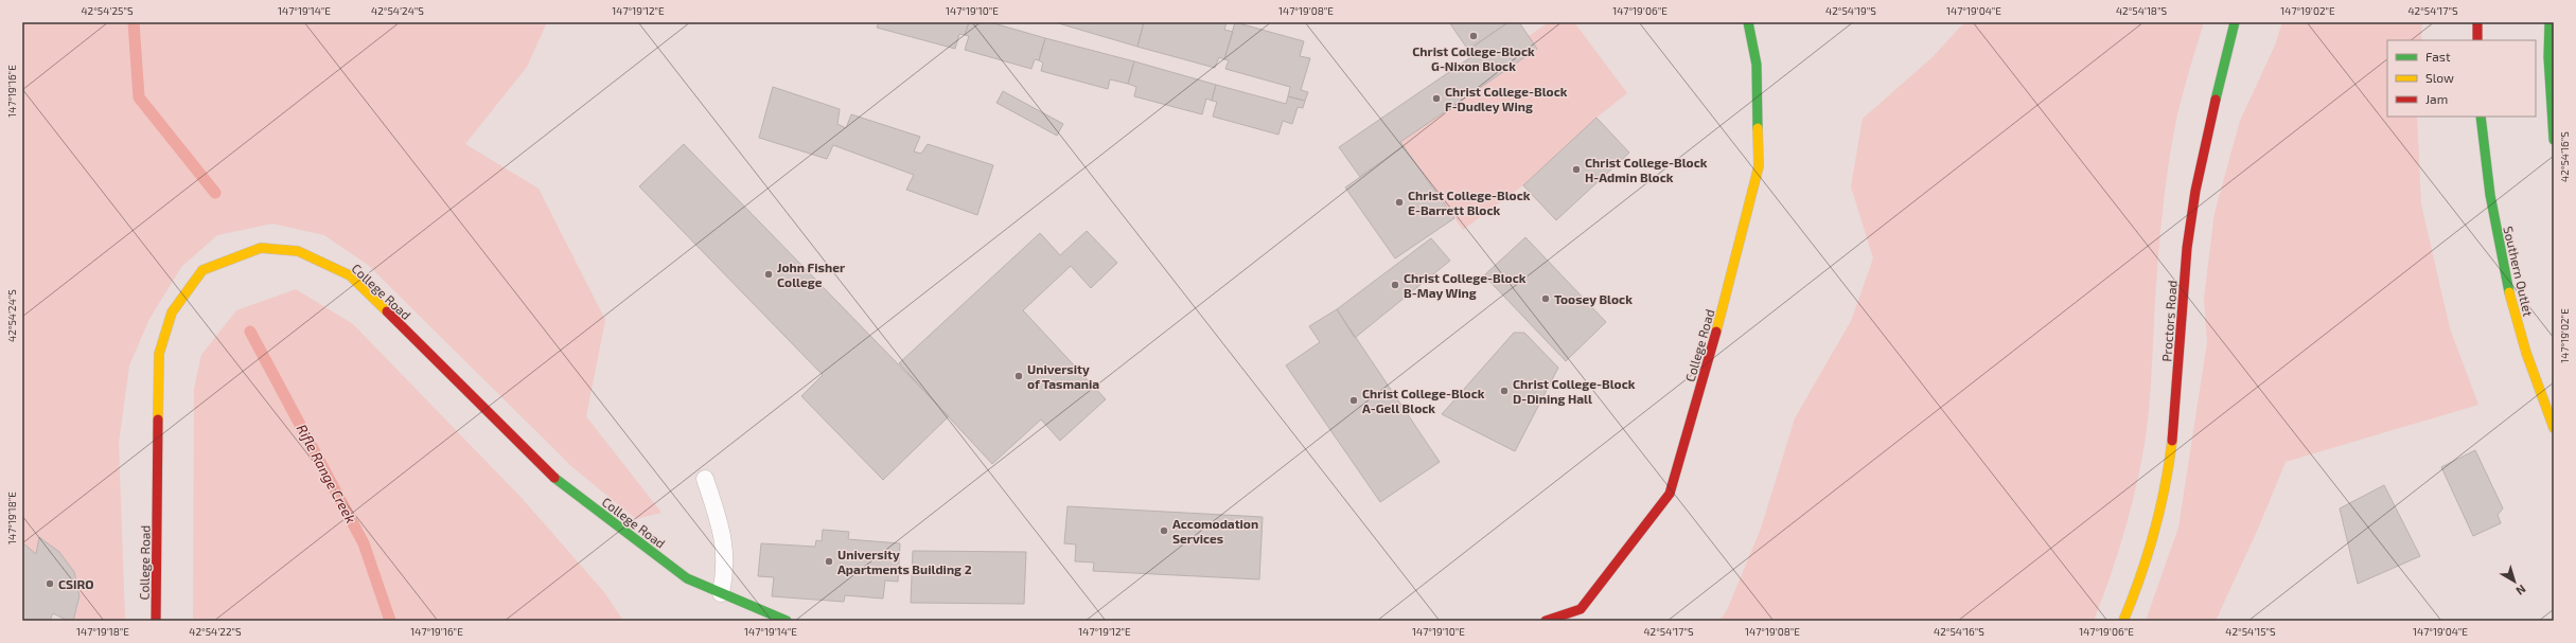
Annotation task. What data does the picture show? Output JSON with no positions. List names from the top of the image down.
{
  "streets": {
    "main road": ["Southern Outlet", "College Road", "Proctors Road"]
  },
  "water": ["Rifle Range Creek"],
  "places": [
    "Christ College-Block G-Nixon Block",
    "Christ College-Block F-Dudley Wing",
    "Christ College-Block H-Admin Block",
    "Christ College-Block E-Barrett Block",
    "John Fisher College",
    "Christ College-Block B-May Wing",
    "Toosey Block",
    "University of Tasmania",
    "Christ College-Block D-Dining Hall",
    "Christ College-Block A-Gell Block",
    "Accomodation Services",
    "University Apartments Building 2",
    "CSIRO"
  ],
  "legend": ["Fast", "Slow", "Jam"],
  "north": "bottom right",
  "coordinates": [
    "42°54'25\"S",
    "147°19'14\"E",
    "42°54'24\"S",
    "147°19'12\"E",
    "147°19'10\"E",
    "147°19'08\"E",
    "147°19'06\"E",
    "42°54'19\"S",
    "147°19'04\"E",
    "42°54'18\"S",
    "147°19'02\"E",
    "42°54'17\"S",
    "147°19'16\"E",
    "42°54'16\"S",
    "147°19'18\"E",
    "42°54'22\"S",
    "42°54'15\"S"
  ]
}
